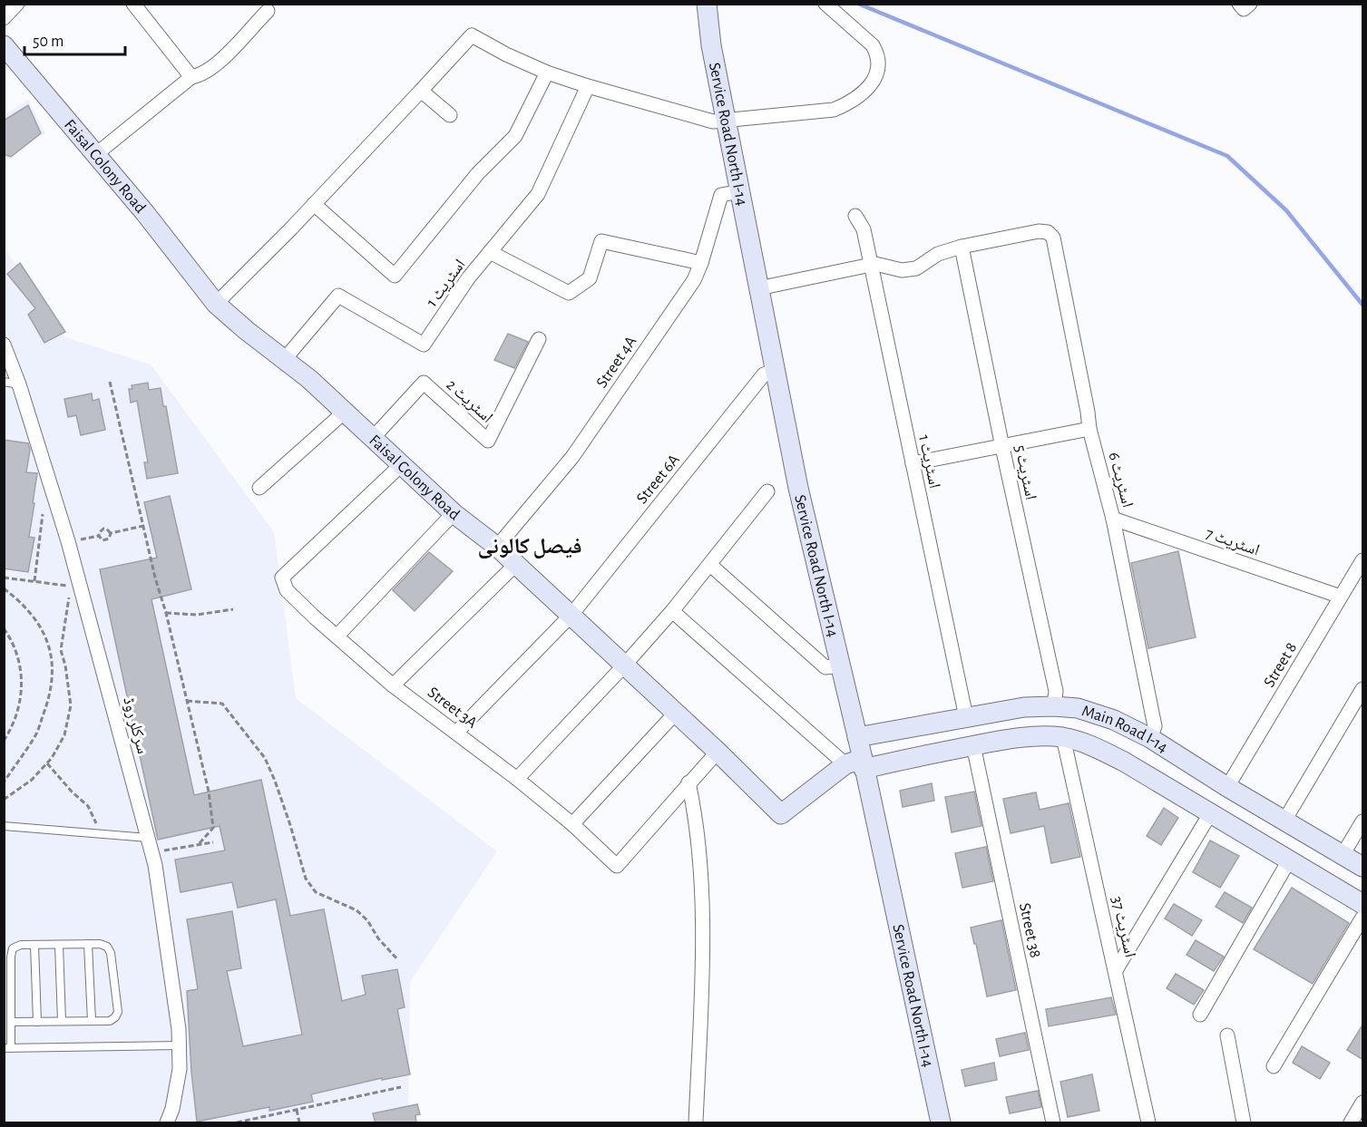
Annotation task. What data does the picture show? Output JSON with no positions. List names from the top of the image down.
{
  "streets": {
    "main road": ["Service Road North I-14", "Faisal Colony Road", "Main Road I-14"],
    "street": [
      "اسٹریٹ 1",
      "Street 4A",
      "اسٹریٹ 2",
      "اسٹریٹ 5",
      "Street 6A",
      "اسٹریٹ 6",
      "اسٹریٹ 7",
      "Street 8",
      "Street 3A",
      "سرکلر روڈ",
      "اسٹریٹ 37",
      "Street 38"
    ]
  },
  "crossings": [
    ["Service Road North I-14", "Faisal Colony Road"],
    ["Service Road North I-14", "Street 4A"],
    ["Service Road North I-14", "Street 6A"],
    ["Service Road North I-14", "Main Road I-14"],
    ["Faisal Colony Road", "اسٹریٹ 1"],
    ["Faisal Colony Road", "Street 4A"],
    ["Faisal Colony Road", "اسٹریٹ 2"],
    ["Faisal Colony Road", "Street 6A"],
    ["Faisal Colony Road", "Street 3A"],
    ["Faisal Colony Road", "Main Road I-14"],
    ["اسٹریٹ 1", "Main Road I-14"],
    ["اسٹریٹ 5", "اسٹریٹ 6"],
    ["اسٹریٹ 5", "Main Road I-14"],
    ["اسٹریٹ 6", "اسٹریٹ 7"],
    ["اسٹریٹ 6", "Main Road I-14"],
    ["اسٹریٹ 7", "Street 8"],
    ["Street 8", "Main Road I-14"],
    ["Main Road I-14", "اسٹریٹ 37"],
    ["Main Road I-14", "Street 38"]
  ],
  "districts": ["فیصل کالونی"],
  "scale_bar": "50 m"
}
